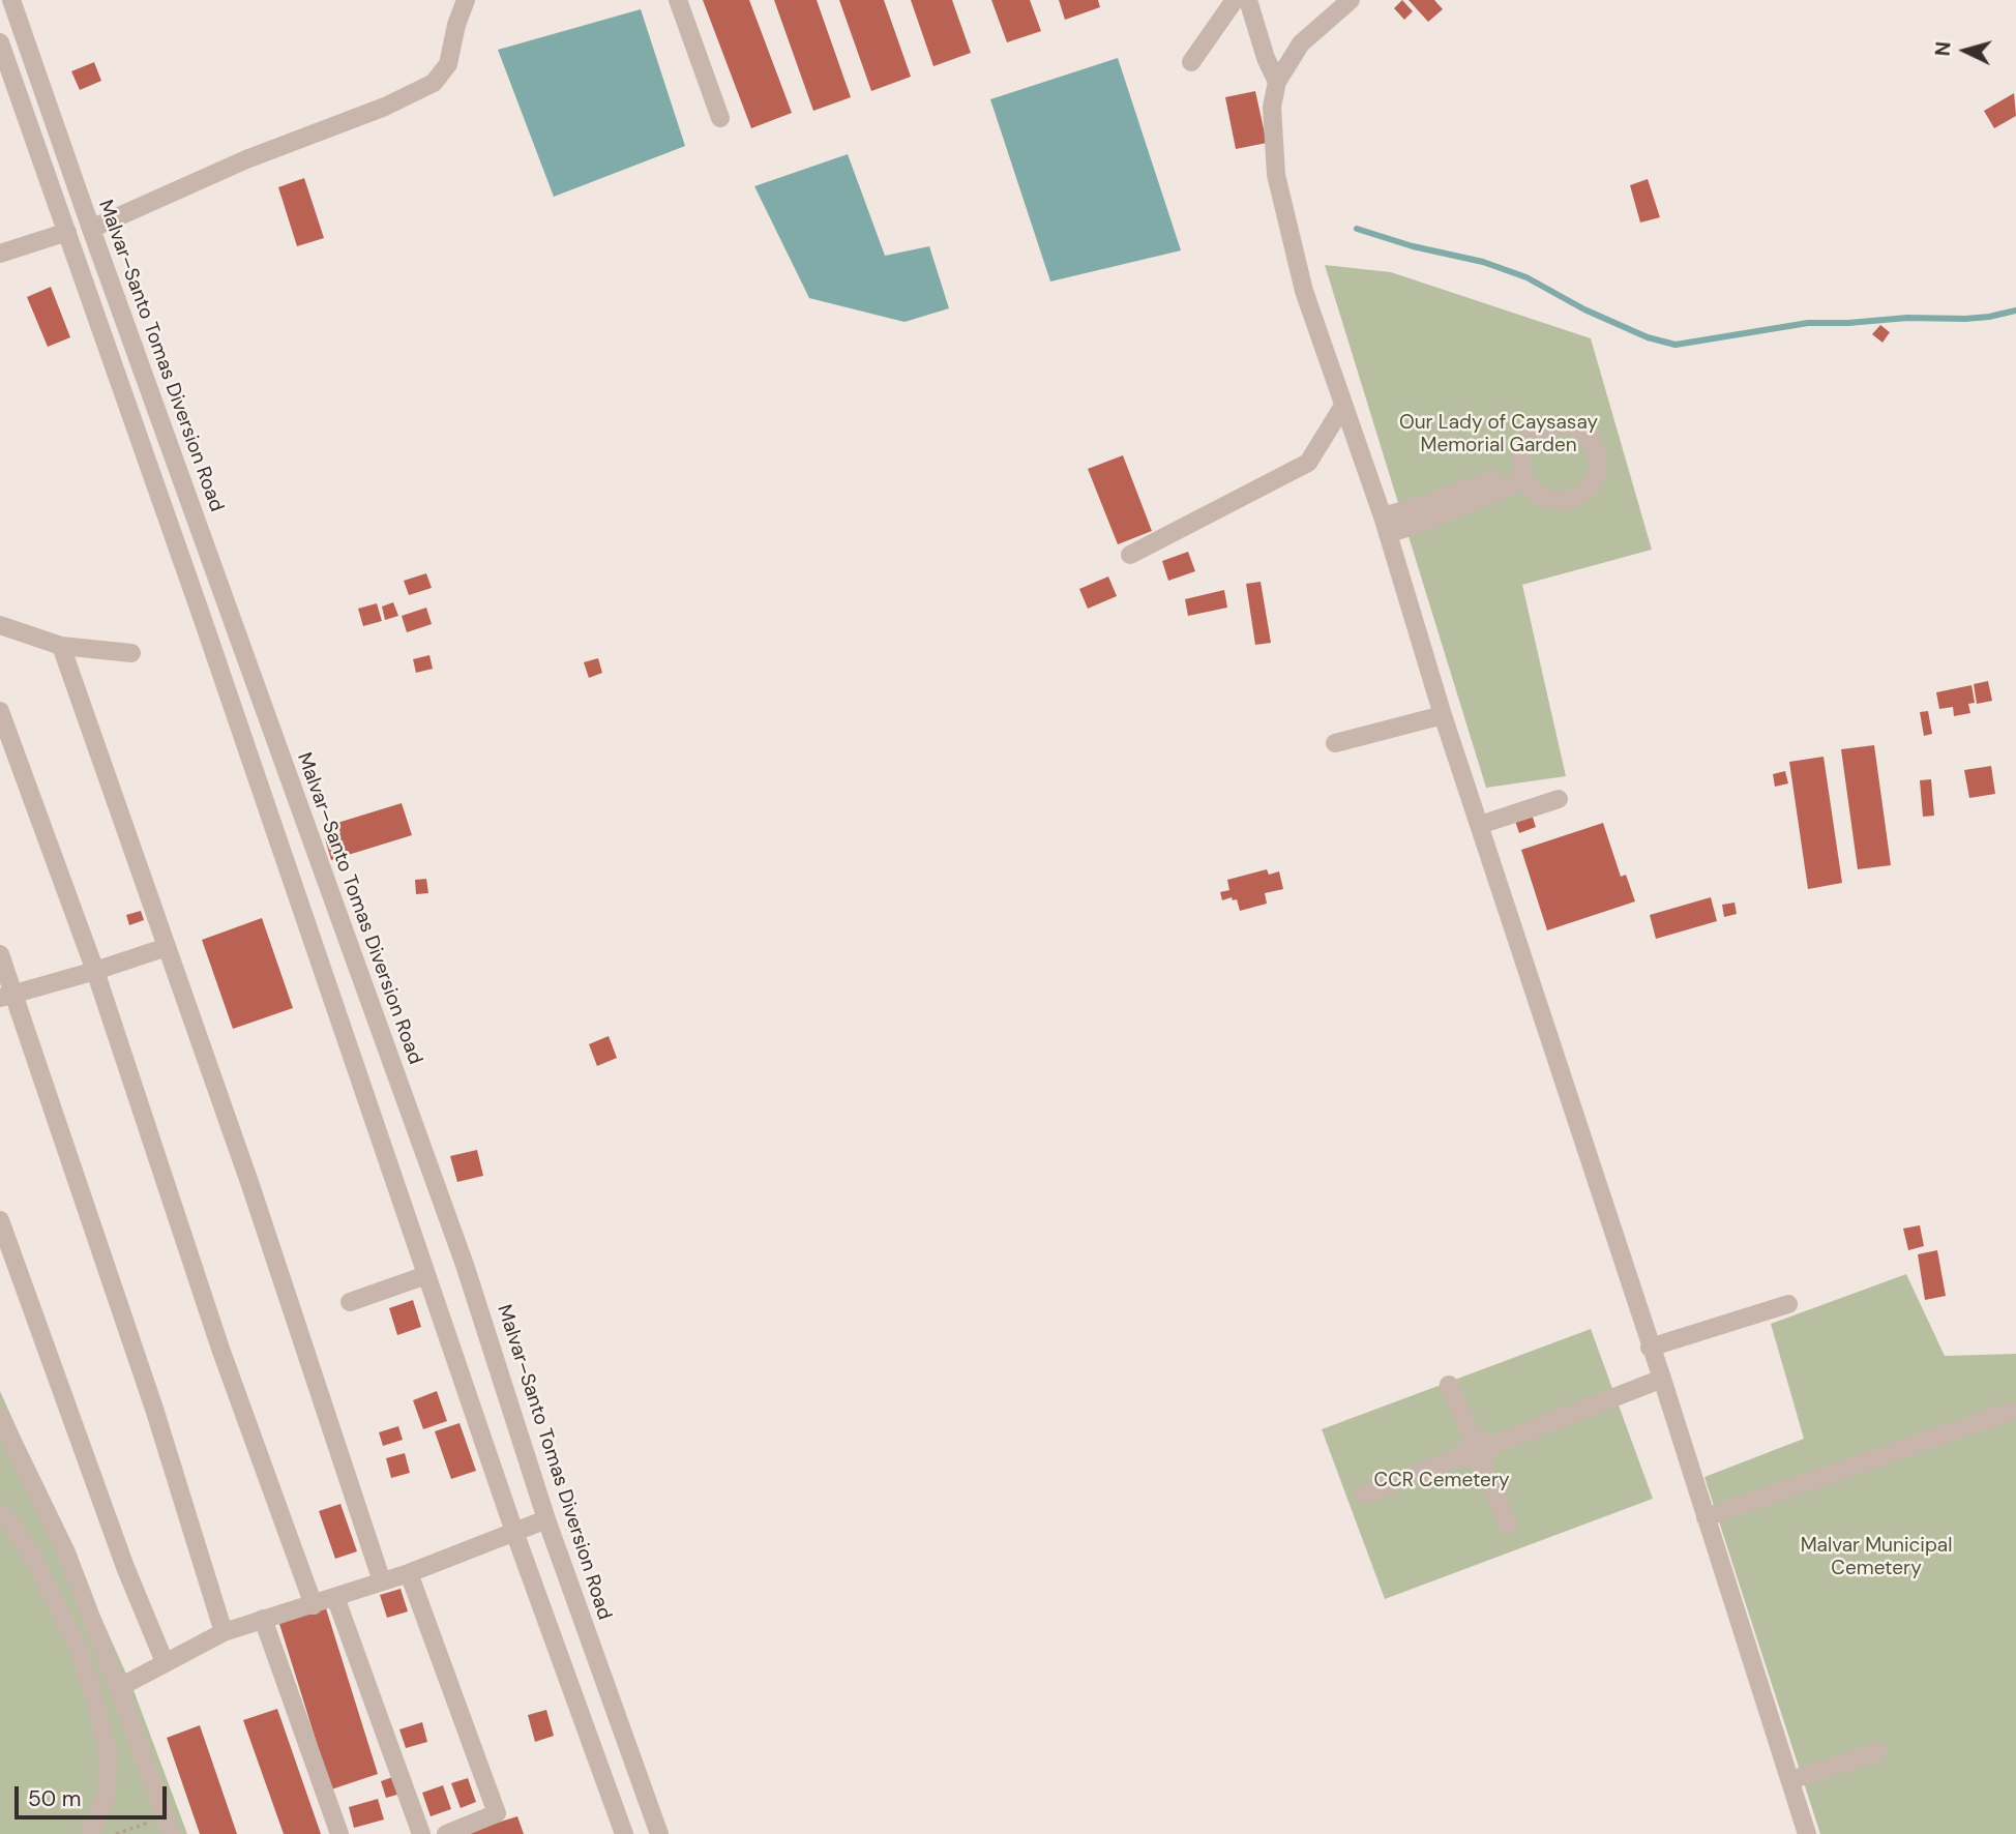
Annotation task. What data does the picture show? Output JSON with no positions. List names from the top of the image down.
{
  "streets": {
    "street": ["Malvar–Santo Tomas Diversion Road"]
  },
  "parks": ["Our Lady of Caysasay Memorial Garden", "CCR Cemetery", "Malvar Municipal Cemetery"],
  "scale_bar": "50 m",
  "north": "left"
}
